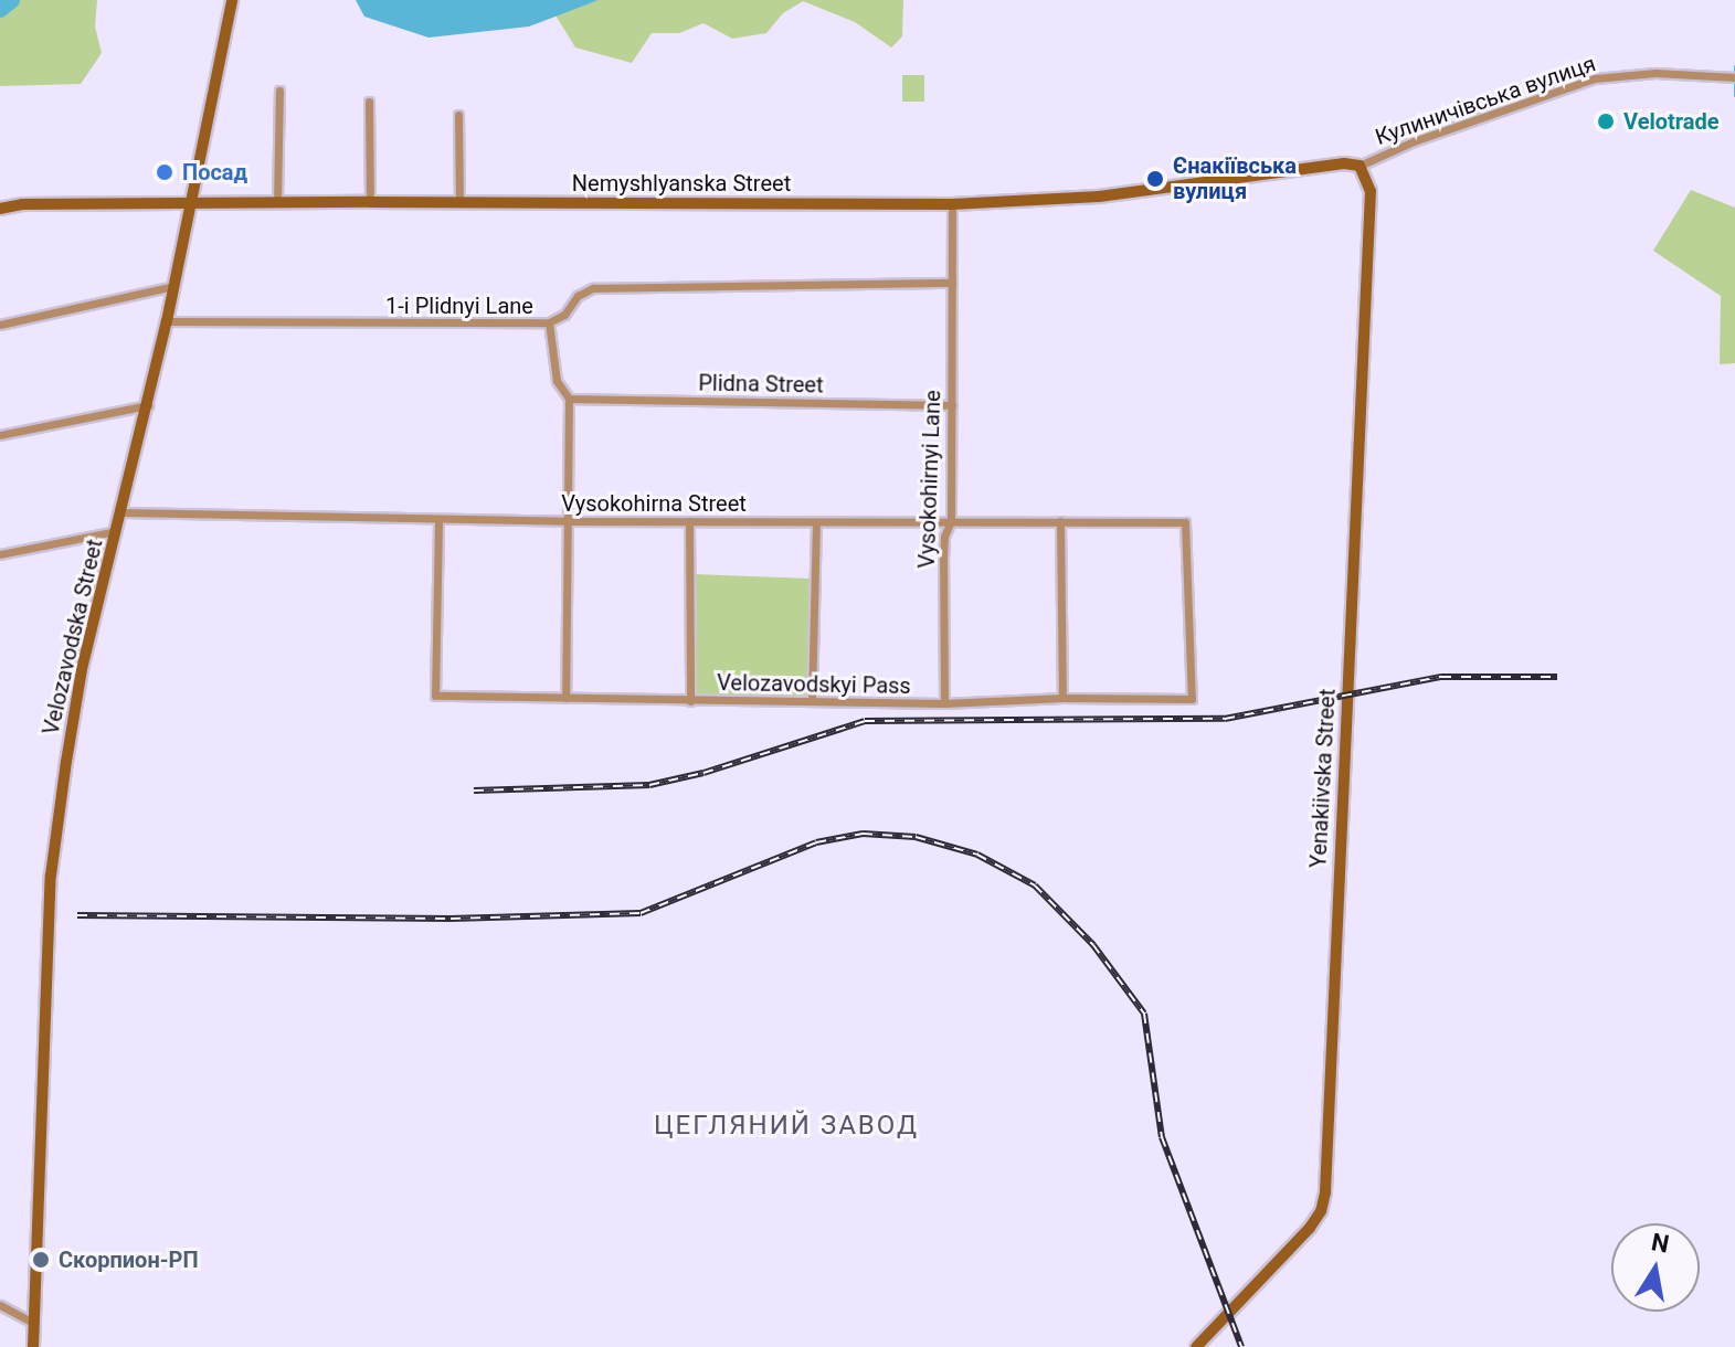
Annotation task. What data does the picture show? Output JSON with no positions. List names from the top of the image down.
{
  "streets": {
    "street": [
      "Кулиничівська вулиця",
      "Nemyshlyanska Street",
      "1-i Plidnyi Lane",
      "Plidna Street",
      "Vysokohirnyi Lane",
      "Vysokohirna Street",
      "Velozavodska Street",
      "Velozavodskyi Pass",
      "Yenakiivska Street"
    ]
  },
  "crossings": [
    ["Кулиничівська вулиця", "Nemyshlyanska Street"],
    ["Кулиничівська вулиця", "Yenakiivska Street"],
    ["Nemyshlyanska Street", "Vysokohirnyi Lane"],
    ["Nemyshlyanska Street", "Velozavodska Street"],
    ["Nemyshlyanska Street", "Yenakiivska Street"],
    ["1-i Plidnyi Lane", "Vysokohirnyi Lane"],
    ["1-i Plidnyi Lane", "Velozavodska Street"],
    ["Plidna Street", "Vysokohirnyi Lane"],
    ["Vysokohirnyi Lane", "Vysokohirna Street"],
    ["Vysokohirnyi Lane", "Velozavodskyi Pass"],
    ["Vysokohirna Street", "Velozavodska Street"],
    ["Vysokohirna Street", "Velozavodskyi Pass"]
  ],
  "districts": ["ЦЕГЛЯНИЙ ЗАВОД"],
  "places": [
    "Velotrade",
    "Посад",
    "Єнакіївська вулиця",
    "Скорпион-РП"
  ],
  "north": "top"
}
